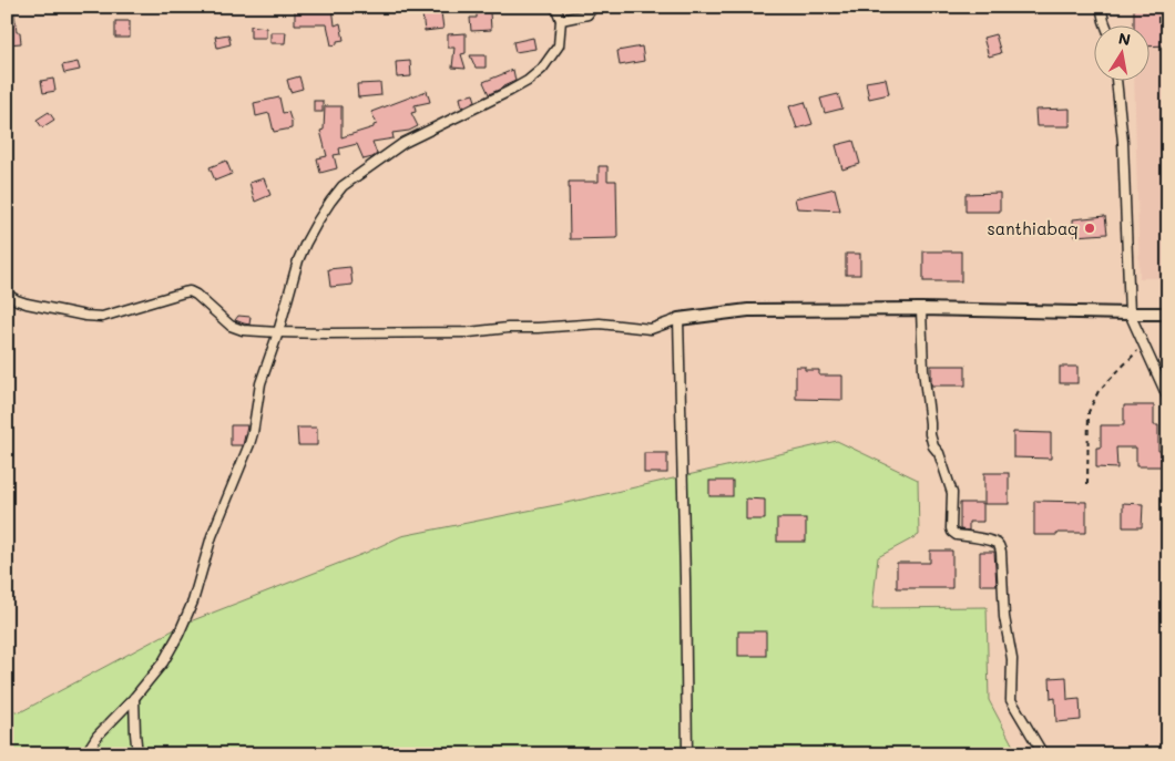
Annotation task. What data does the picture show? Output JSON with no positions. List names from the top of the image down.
{
  "places": ["santhiabaq"],
  "north": "top"
}
